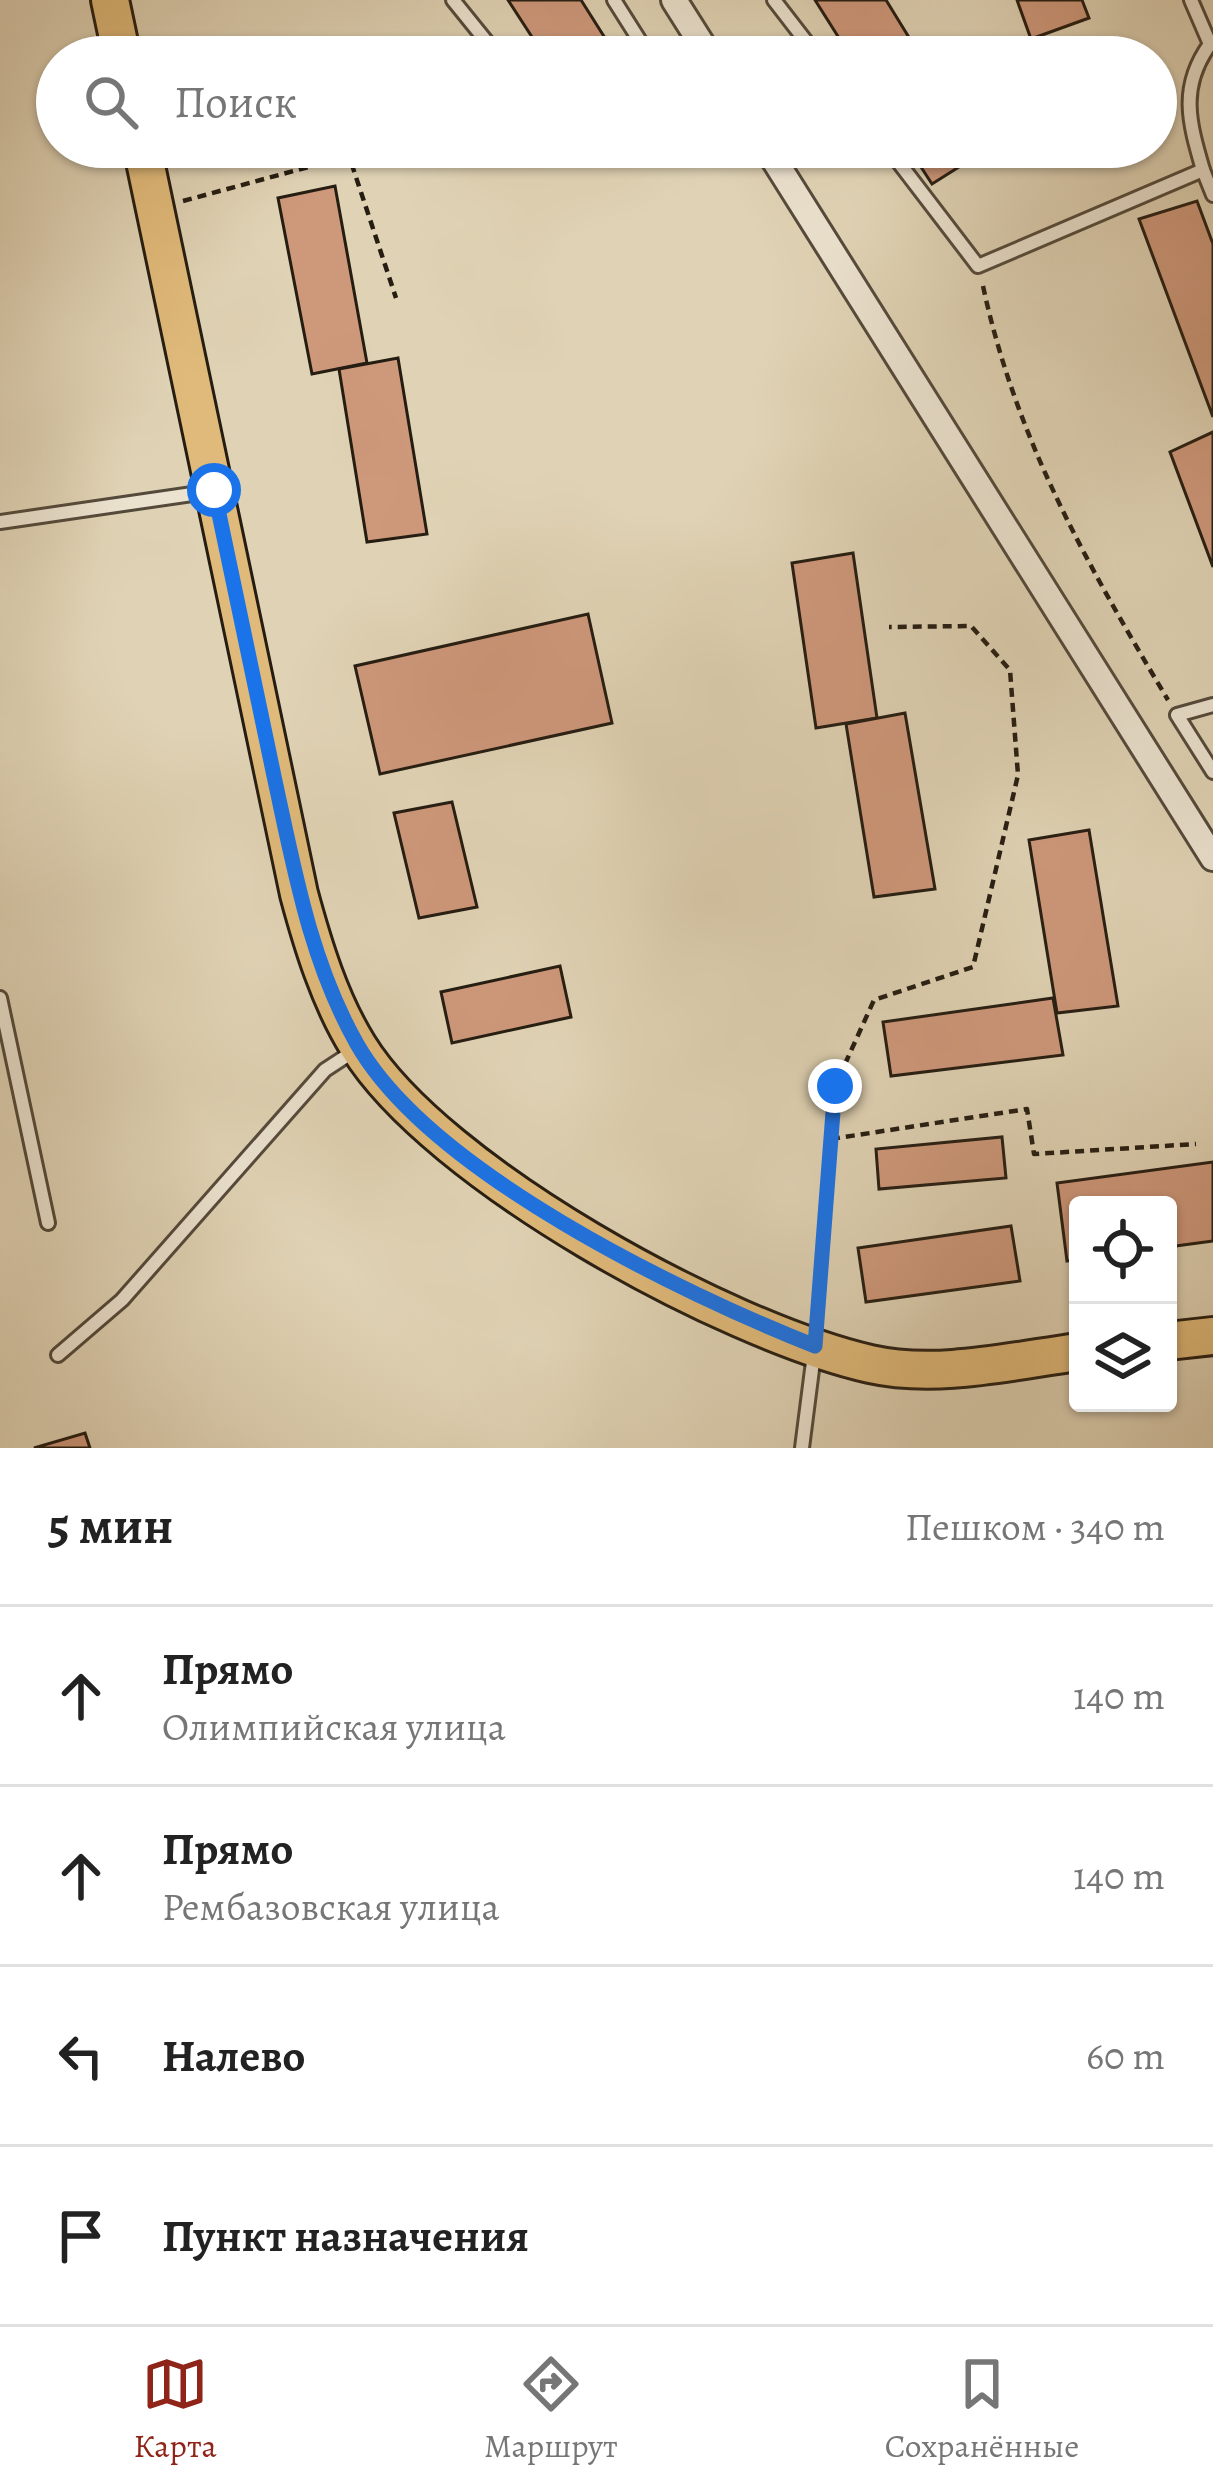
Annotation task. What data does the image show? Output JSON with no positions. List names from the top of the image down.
{
  "page": {
    "search": "Поиск",
    "heading": ["5 мин", "Пешком · 340 m"],
    "list": [
      ["Прямо", "Олимпийская улица", "140 m"],
      ["Прямо", "Рембазовская улица", "140 m"],
      ["Налево", "60 m"],
      "Пункт назначения"
    ],
    "nav": ["Карта", "Маршрут", "Сохранённые"]
  }
}
